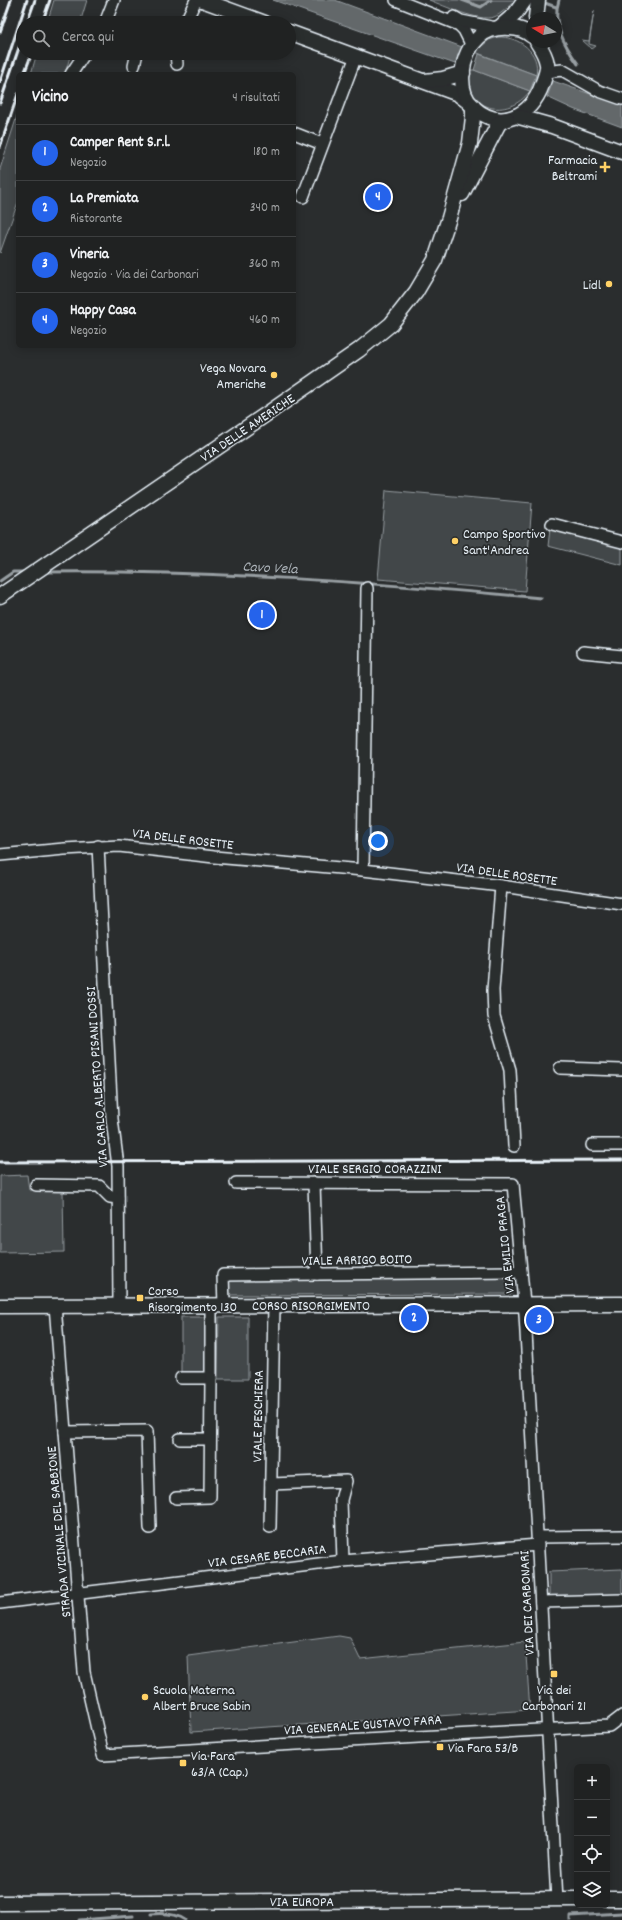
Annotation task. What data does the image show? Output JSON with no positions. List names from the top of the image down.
{
  "streets": {
    "main road": ["VIA DELLE AMERICHE", "CORSO RISORGIMENTO", "VIA EUROPA"],
    "street": [
      "VIA DELLE ROSETTE",
      "VIA CARLO ALBERTO PISANI DOSSI",
      "VIALE SERGIO CORAZZINI",
      "VIA EMILIO PRAGA",
      "VIALE ARRIGO BOITO",
      "VIALE PESCHIERA",
      "STRADA VICINALE DEL SABBIONE",
      "VIA CESARE BECCARIA",
      "VIA DEI CARBONARI",
      "VIA GENERALE GUSTAVO FARA"
    ]
  },
  "crossings": [
    ["VIA DELLE ROSETTE", "VIA CARLO ALBERTO PISANI DOSSI"],
    ["VIA CARLO ALBERTO PISANI DOSSI", "CORSO RISORGIMENTO"],
    ["VIALE SERGIO CORAZZINI", "VIA EMILIO PRAGA"],
    ["VIA EMILIO PRAGA", "VIALE ARRIGO BOITO"],
    ["VIA EMILIO PRAGA", "CORSO RISORGIMENTO"],
    ["VIA EMILIO PRAGA", "VIA DEI CARBONARI"],
    ["VIALE ARRIGO BOITO", "CORSO RISORGIMENTO"],
    ["CORSO RISORGIMENTO", "VIALE PESCHIERA"],
    ["CORSO RISORGIMENTO", "STRADA VICINALE DEL SABBIONE"],
    ["CORSO RISORGIMENTO", "VIA DEI CARBONARI"],
    ["STRADA VICINALE DEL SABBIONE", "VIA CESARE BECCARIA"],
    ["STRADA VICINALE DEL SABBIONE", "VIA GENERALE GUSTAVO FARA"],
    ["VIA CESARE BECCARIA", "VIA DEI CARBONARI"],
    ["VIA DEI CARBONARI", "VIA GENERALE GUSTAVO FARA"],
    ["VIA DEI CARBONARI", "VIA EUROPA"]
  ],
  "water": ["Cavo Vela"],
  "places": {
    "health": ["Farmacia Beltrami"],
    "other": [
      "Lidl",
      "Vega Novara Americhe",
      "Campo Sportivo Sant'Andrea",
      "Scuola Materna Albert Bruce Sabin"
    ],
    "transit": [
      "Corso Risorgimento 130",
      "Via dei Carbonari 21",
      "Via Fara 53/B",
      "Via Fara 63/A (Cap.)"
    ]
  },
  "north": "left",
  "page": {
    "search": "Cerca qui",
    "heading": ["Vicino", "4 risultati"],
    "list": [
      {
        "mark": "1",
        "name": "Camper Rent S.r.l.",
        "note": "Negozio",
        "value": "180 m"
      },
      {
        "mark": "2",
        "name": "La Premiata",
        "note": "Ristorante",
        "value": "340 m"
      },
      {
        "mark": "3",
        "name": "Vineria",
        "note": "Negozio · Via dei Carbonari",
        "value": "360 m"
      },
      {
        "mark": "4",
        "name": "Happy Casa",
        "note": "Negozio",
        "value": "460 m"
      }
    ],
    "pins": [
      "4",
      "1",
      "2",
      "3"
    ],
    "map_buttons": ["+", "−"]
  }
}
